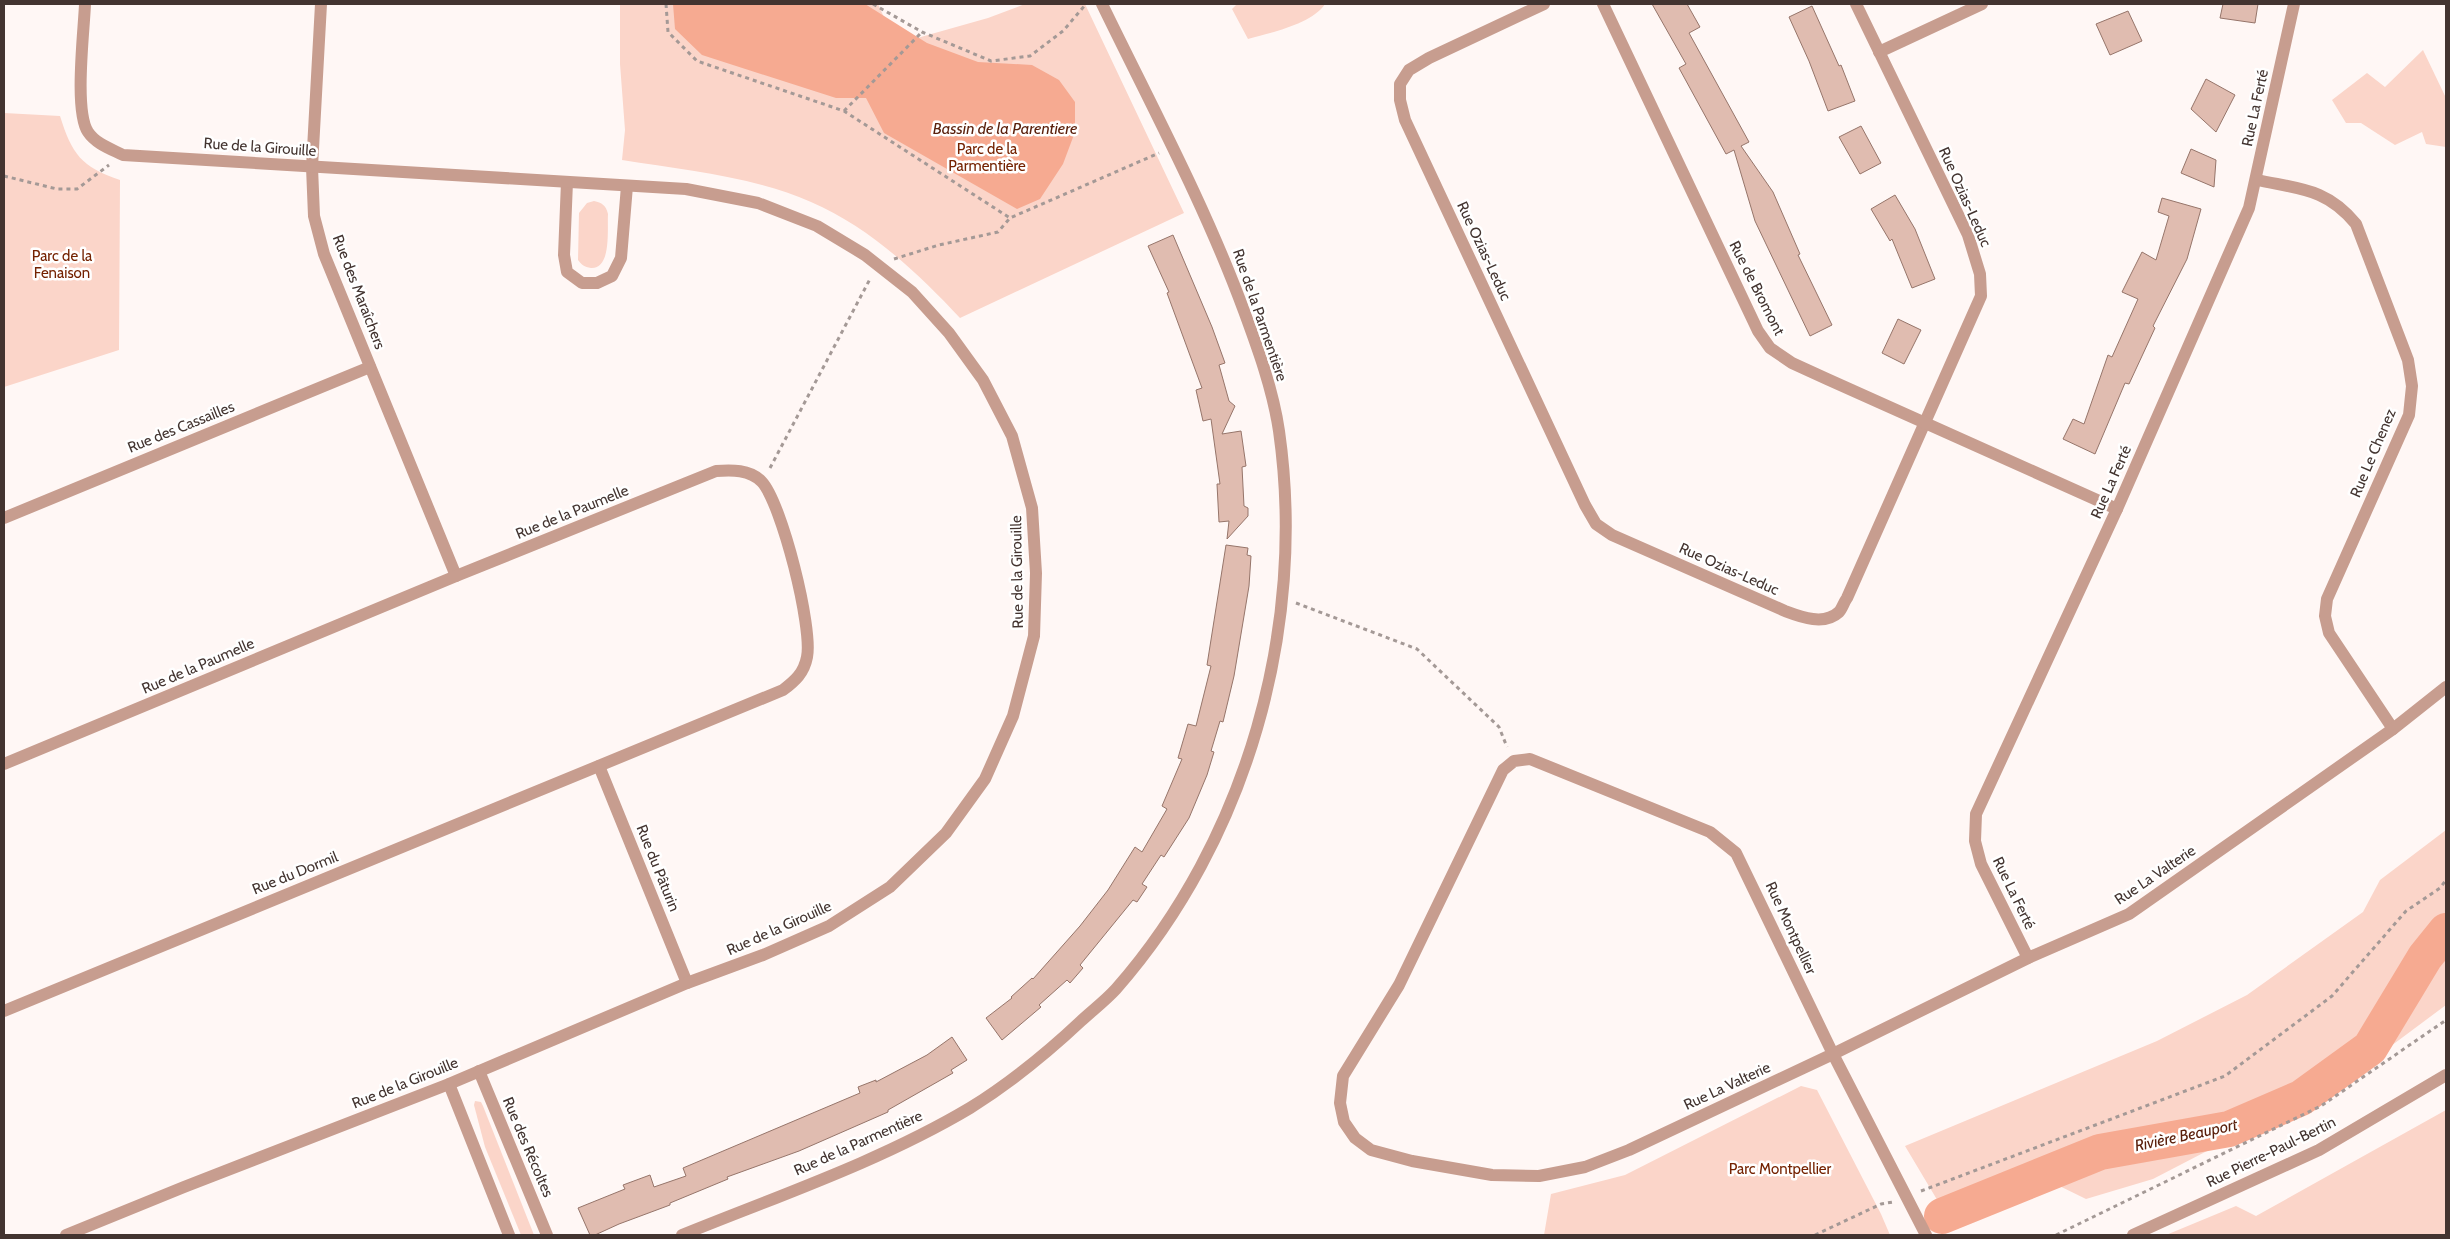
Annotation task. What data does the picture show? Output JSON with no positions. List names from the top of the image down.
{
  "streets": {
    "street": [
      "Rue La Ferté",
      "Rue de la Girouille",
      "Rue Ozias-Leduc",
      "Rue de Bromont",
      "Rue des Maraîchers",
      "Rue de la Parmentière",
      "Rue des Cassailles",
      "Rue Le Chenez",
      "Rue de la Paumelle",
      "Rue du Pâturin",
      "Rue du Dormil",
      "Rue La Valterie",
      "Rue Montpellier",
      "Rue des Récoltes",
      "Rue Pierre-Paul-Bertin"
    ]
  },
  "crossings": [
    ["Rue La Ferté", "Rue de Bromont"],
    ["Rue La Ferté", "Rue Le Chenez"],
    ["Rue La Ferté", "Rue La Valterie"],
    ["Rue de la Girouille", "Rue des Maraîchers"],
    ["Rue de la Girouille", "Rue du Pâturin"],
    ["Rue de la Girouille", "Rue des Récoltes"],
    ["Rue Ozias-Leduc", "Rue de Bromont"],
    ["Rue des Maraîchers", "Rue des Cassailles"],
    ["Rue des Maraîchers", "Rue de la Paumelle"],
    ["Rue Le Chenez", "Rue La Valterie"],
    ["Rue du Pâturin", "Rue du Dormil"],
    ["Rue La Valterie", "Rue Montpellier"]
  ],
  "water": ["Bassin de la Parentiere", "Rivière Beauport"],
  "parks": ["Parc de la Parmentière", "Parc de la Fenaison", "Parc Montpellier"]
}
